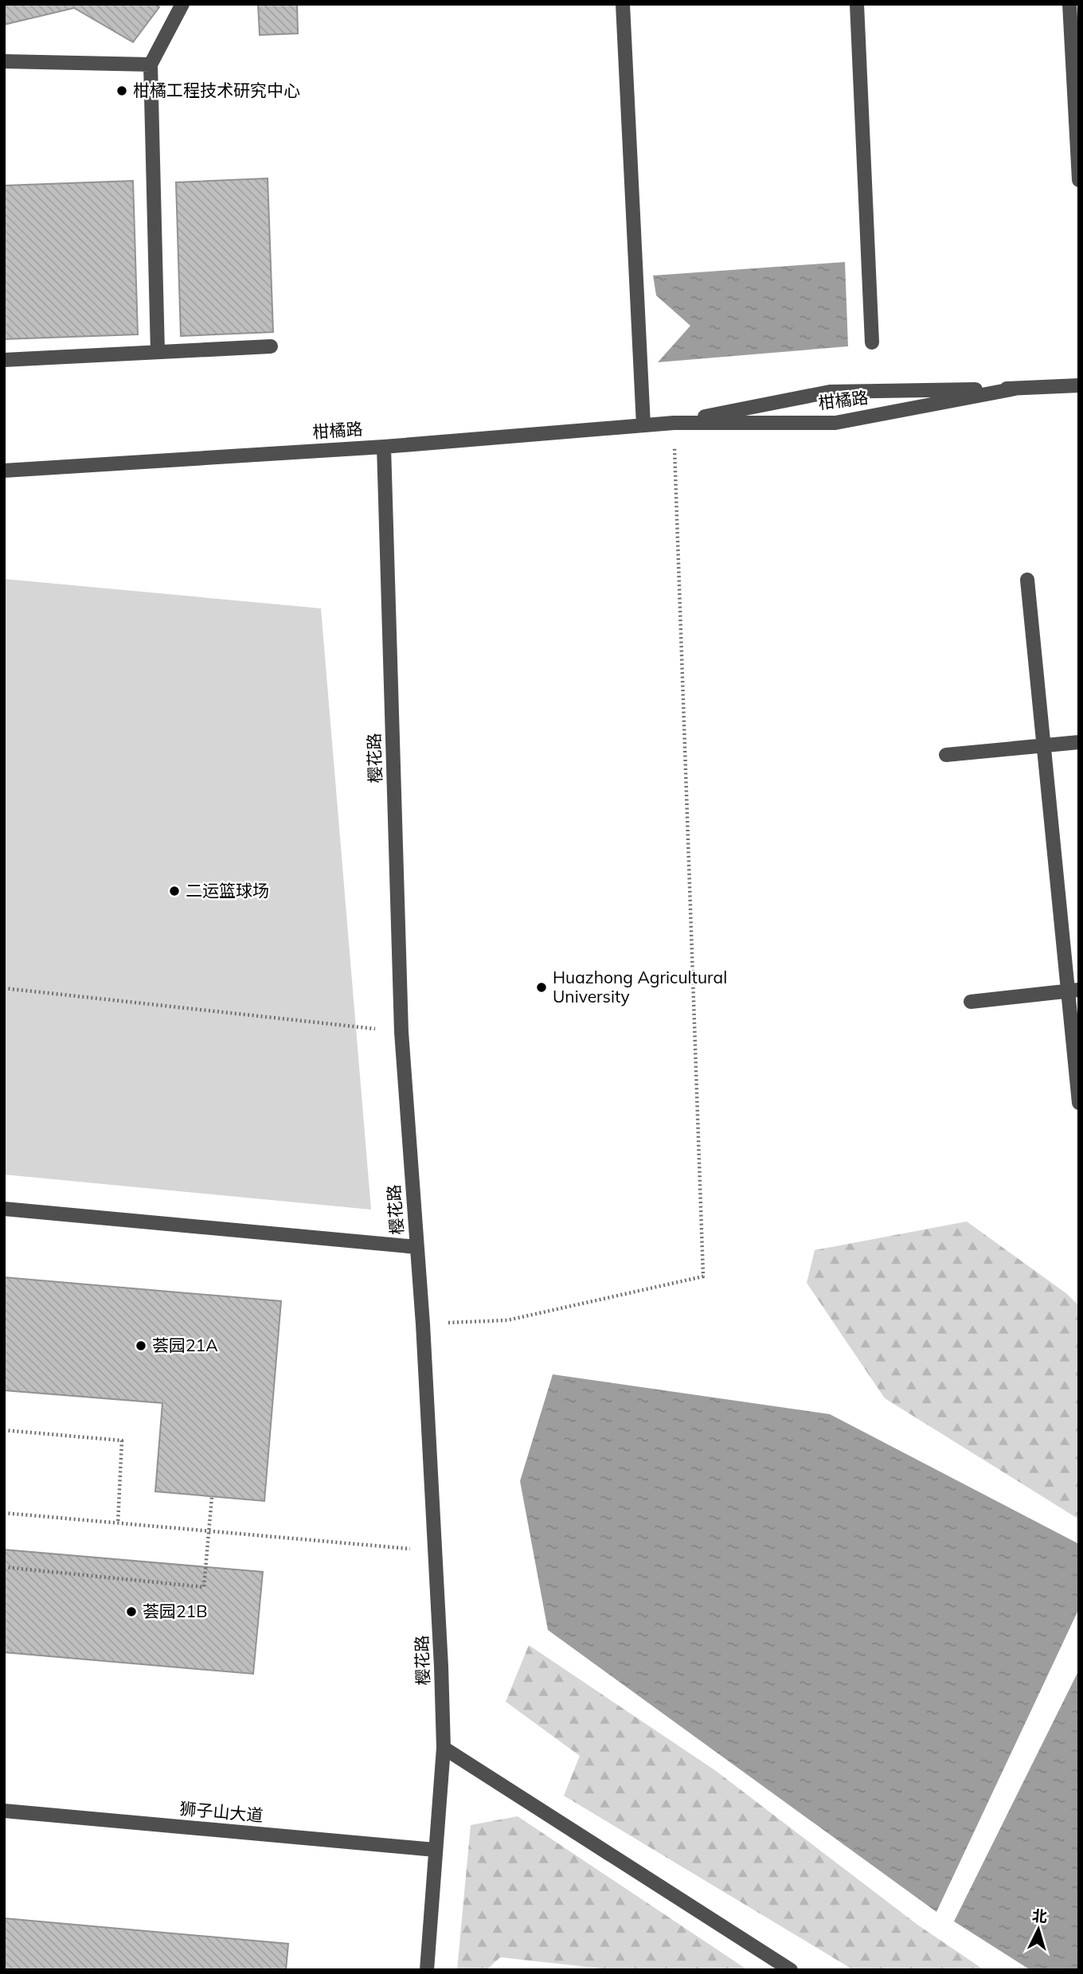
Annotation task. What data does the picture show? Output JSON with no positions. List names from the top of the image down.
{
  "streets": {
    "street": ["柑橘路", "樱花路", "狮子山大道"]
  },
  "crossings": [
    ["柑橘路", "樱花路"],
    ["樱花路", "狮子山大道"]
  ],
  "places": [
    "柑橘工程技术研究中心",
    "二运篮球场",
    "Huazhong Agricultural University",
    "荟园21A",
    "荟园21B"
  ],
  "north": "top"
}
